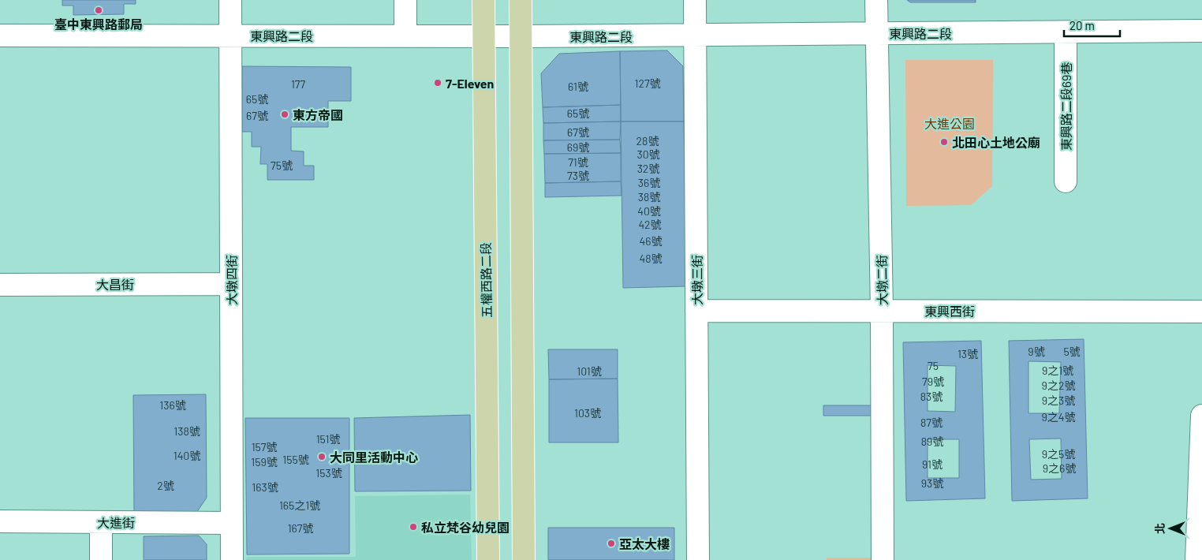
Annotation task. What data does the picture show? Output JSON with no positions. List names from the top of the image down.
{
  "streets": {
    "main road": ["五權西路二段"],
    "street": [
      "東興路二段",
      "東興路二段69巷",
      "大墩四街",
      "大墩三街",
      "大墩二街",
      "大昌街",
      "東興西街",
      "大進街"
    ]
  },
  "crossings": [
    ["東興路二段", "東興路二段69巷"],
    ["東興路二段", "大墩四街"],
    ["東興路二段", "五權西路二段"],
    ["東興路二段", "大墩三街"],
    ["東興路二段", "大墩二街"],
    ["大墩四街", "大昌街"],
    ["大墩四街", "大進街"],
    ["大墩三街", "東興西街"],
    ["大墩二街", "東興西街"]
  ],
  "parks": ["大進公園"],
  "places": [
    "臺中東興路郵局",
    "7-Eleven",
    "東方帝國",
    "北田心土地公廟",
    "大同里活動中心",
    "私立梵谷幼兒園",
    "亞太大樓"
  ],
  "house_numbers": [
    "127號",
    "177",
    "61號",
    "65號",
    "65號",
    "67號",
    "67號",
    "28號",
    "69號",
    "30號",
    "71號",
    "75號",
    "32號",
    "73號",
    "36號",
    "38號",
    "40號",
    "42號",
    "46號",
    "48號",
    "9號",
    "5號",
    "13號",
    "75",
    "9之1號",
    "101號",
    "79號",
    "9之2號",
    "83號",
    "9之3號",
    "136號",
    "103號",
    "9之4號",
    "87號",
    "138號",
    "151號",
    "89號",
    "157號",
    "9之5號",
    "140號",
    "155號",
    "159號",
    "91號",
    "9之6號",
    "153號",
    "93號",
    "2號",
    "163號",
    "165之1號",
    "167號"
  ],
  "scale_bar": "20 m",
  "north": "left"
}
